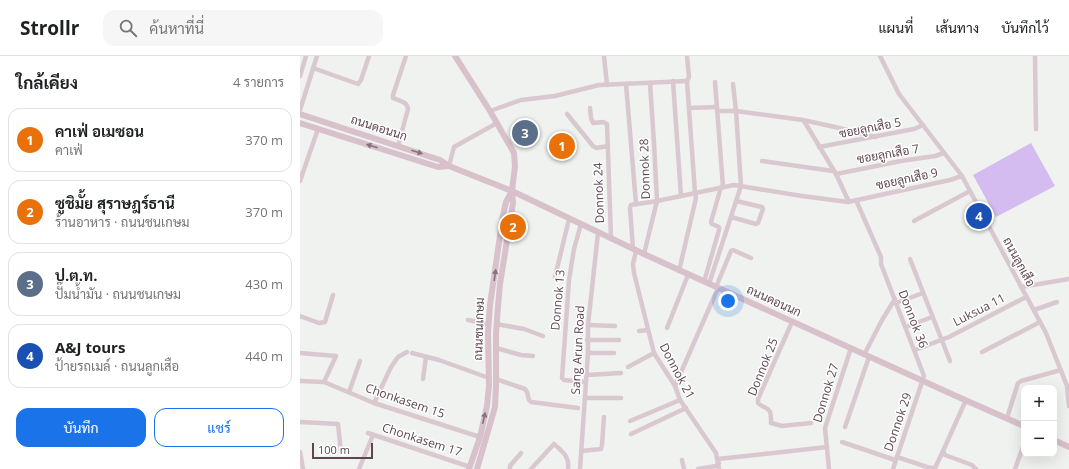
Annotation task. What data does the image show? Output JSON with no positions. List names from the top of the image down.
{
  "streets": {
    "main road": ["ถนนดอนนก", "ถนนชนเกษม"],
    "street": [
      "ซอยลูกเสือ 5",
      "ซอยลูกเสือ 7",
      "Donnok 28",
      "ซอยลูกเสือ 9",
      "Donnok 24",
      "ถนนลูกเสือ",
      "Donnok 13",
      "Luksua 11",
      "Donnok 36",
      "Sang Arun Road",
      "Donnok 25",
      "Donnok 21",
      "Donnok 27",
      "Chonkasem 15",
      "Donnok 29",
      "Chonkasem 17"
    ]
  },
  "crossings": [
    ["ถนนดอนนก", "Donnok 28"],
    ["ถนนดอนนก", "Donnok 24"],
    ["ถนนดอนนก", "Donnok 13"],
    ["ถนนดอนนก", "Donnok 36"],
    ["ถนนดอนนก", "ถนนชนเกษม"],
    ["ถนนดอนนก", "Sang Arun Road"],
    ["ถนนดอนนก", "Donnok 25"],
    ["ถนนดอนนก", "Donnok 21"],
    ["ถนนดอนนก", "Donnok 27"],
    ["ถนนดอนนก", "Donnok 29"],
    ["ซอยลูกเสือ 5", "ถนนลูกเสือ"],
    ["ซอยลูกเสือ 7", "ถนนลูกเสือ"],
    ["Donnok 28", "Donnok 21"],
    ["ซอยลูกเสือ 9", "ถนนลูกเสือ"],
    ["ซอยลูกเสือ 9", "Donnok 36"],
    ["ถนนลูกเสือ", "Luksua 11"],
    ["Donnok 13", "Sang Arun Road"],
    ["Luksua 11", "Donnok 36"],
    ["Donnok 36", "Donnok 29"],
    ["ถนนชนเกษม", "Chonkasem 15"],
    ["ถนนชนเกษม", "Chonkasem 17"]
  ],
  "scale_bar": "100 m",
  "page": {
    "header": "Strollr",
    "search": "ค้นหาที่นี่",
    "nav": ["แผนที่", "เส้นทาง", "บันทึกไว้"],
    "heading": ["ใกล้เคียง", "4 รายการ"],
    "list": [
      {
        "mark": "1",
        "name": "คาเฟ่ อเมซอน",
        "note": "คาเฟ่",
        "value": "370 m"
      },
      {
        "mark": "2",
        "name": "ซูชิมั้ย สุราษฎร์ธานี",
        "note": "ร้านอาหาร · ถนนชนเกษม",
        "value": "370 m"
      },
      {
        "mark": "3",
        "name": "ป.ต.ท.",
        "note": "ปั๊มน้ำมัน · ถนนชนเกษม",
        "value": "430 m"
      },
      {
        "mark": "4",
        "name": "A&J tours",
        "note": "ป้ายรถเมล์ · ถนนลูกเสือ",
        "value": "440 m"
      }
    ],
    "pins": [
      "3",
      "1",
      "4",
      "2"
    ],
    "map_buttons": ["+", "−"],
    "buttons": ["บันทึก", "แชร์"],
    "scale": "100 m"
  }
}
